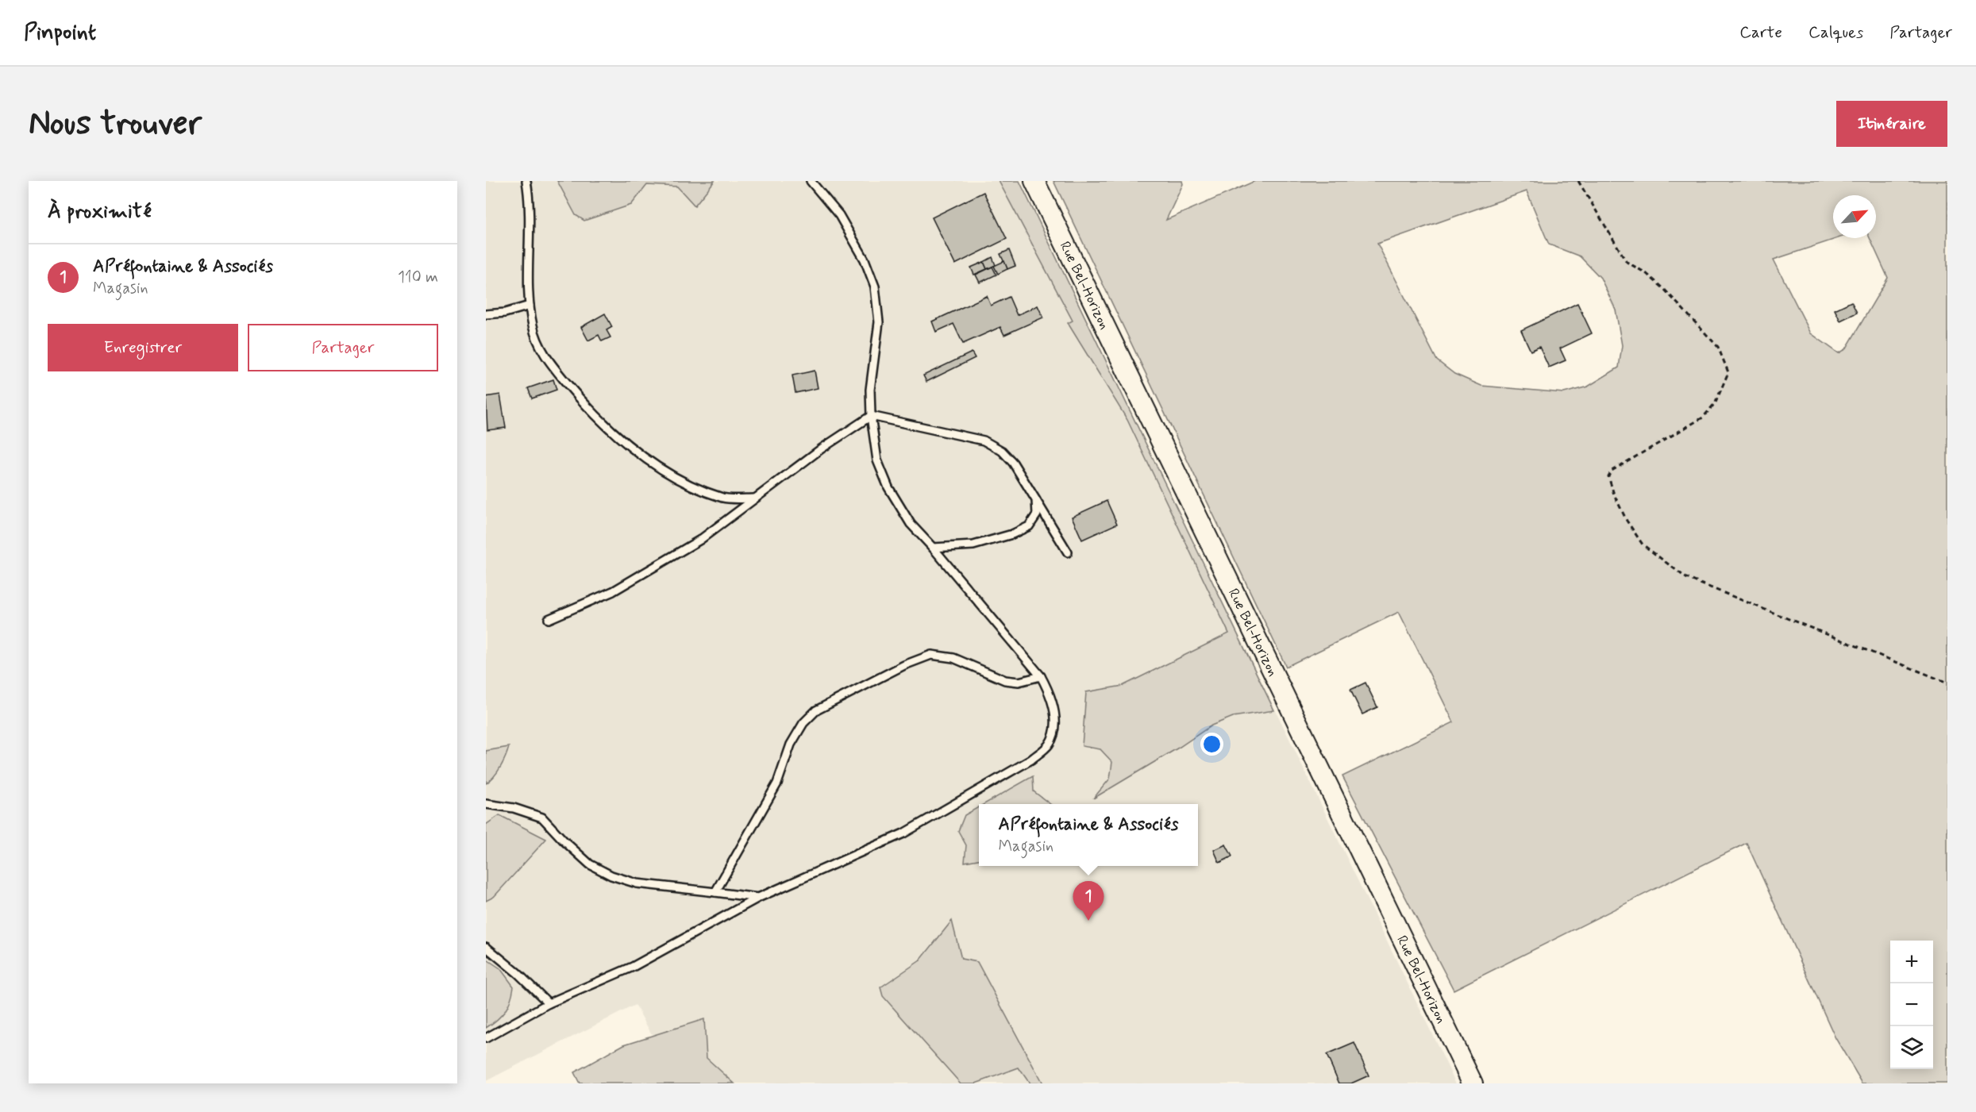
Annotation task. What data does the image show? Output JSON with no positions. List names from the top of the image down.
{
  "streets": {
    "street": ["Rue Bel-Horizon"]
  },
  "north": "top right",
  "page": {
    "header": "Pinpoint",
    "nav": ["Carte", "Calques", "Partager"],
    "buttons": [
      "Itinéraire",
      ["Enregistrer", "Partager"]
    ],
    "title": "Nous trouver",
    "heading": "À proximité",
    "list": [
      {
        "mark": "1",
        "name": "APréfontaine & Associés",
        "note": "Magasin",
        "value": "110 m"
      }
    ],
    "popup": ["APréfontaine & Associés", "Magasin"],
    "pins": "1",
    "map_buttons": ["+", "−"]
  }
}
